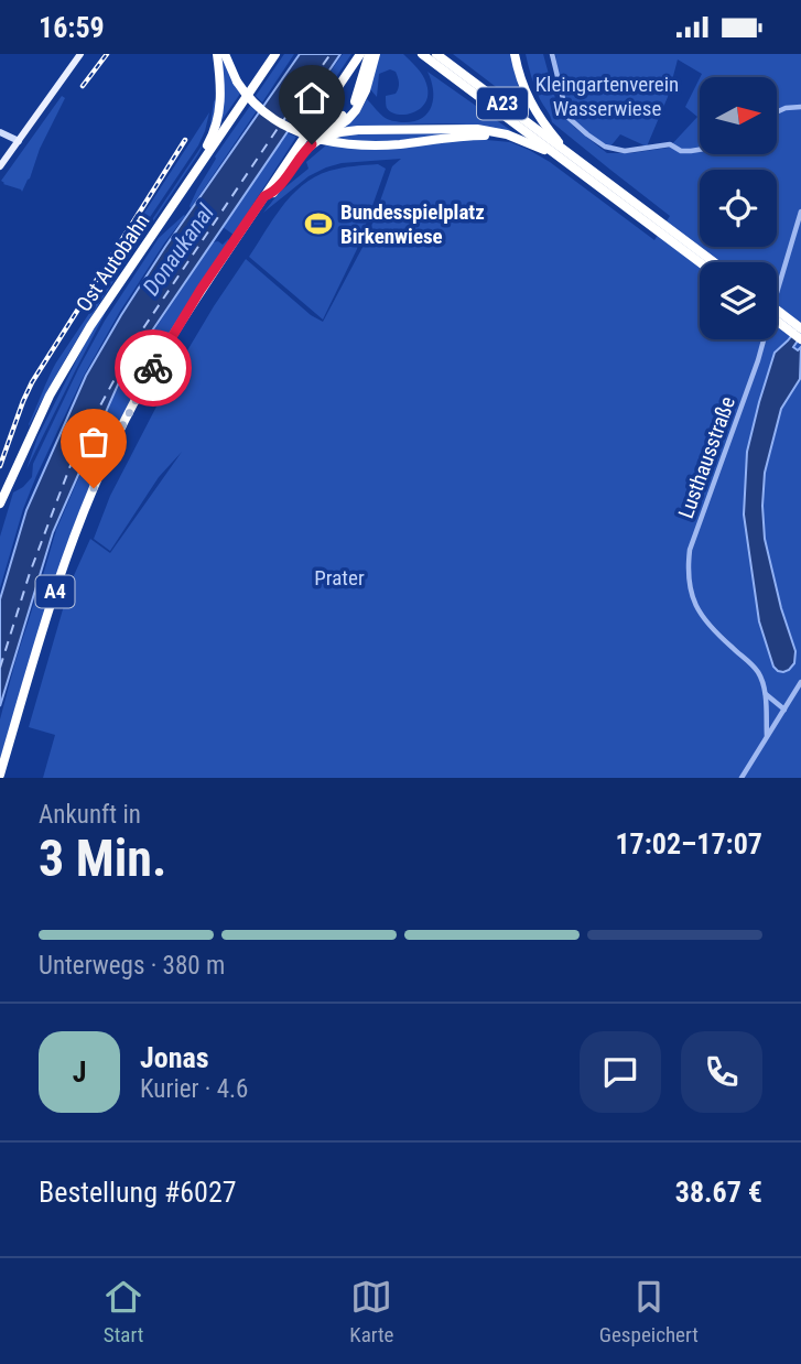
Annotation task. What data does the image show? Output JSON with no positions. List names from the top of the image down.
{
  "streets": {
    "highway": ["A23", "Ost Autobahn", "A4"],
    "street": ["Lusthausstraße"]
  },
  "water": ["Donaukanal"],
  "parks": ["Kleingartenverein Wasserwiese", "Prater"],
  "places": {
    "sports": ["Bundesspielplatz Birkenwiese"]
  },
  "north": "right",
  "page": {
    "status": "16:59",
    "heading": ["3 Min.", "Ankunft in", "17:02–17:07"],
    "panel": [
      "Jonas",
      "Kurier · 4.6",
      "Bestellung #6027",
      "38.67 €"
    ],
    "bar": "Unterwegs · 380 m",
    "round": "J",
    "tabs": ["Start", "Karte", "Gespeichert"]
  }
}
